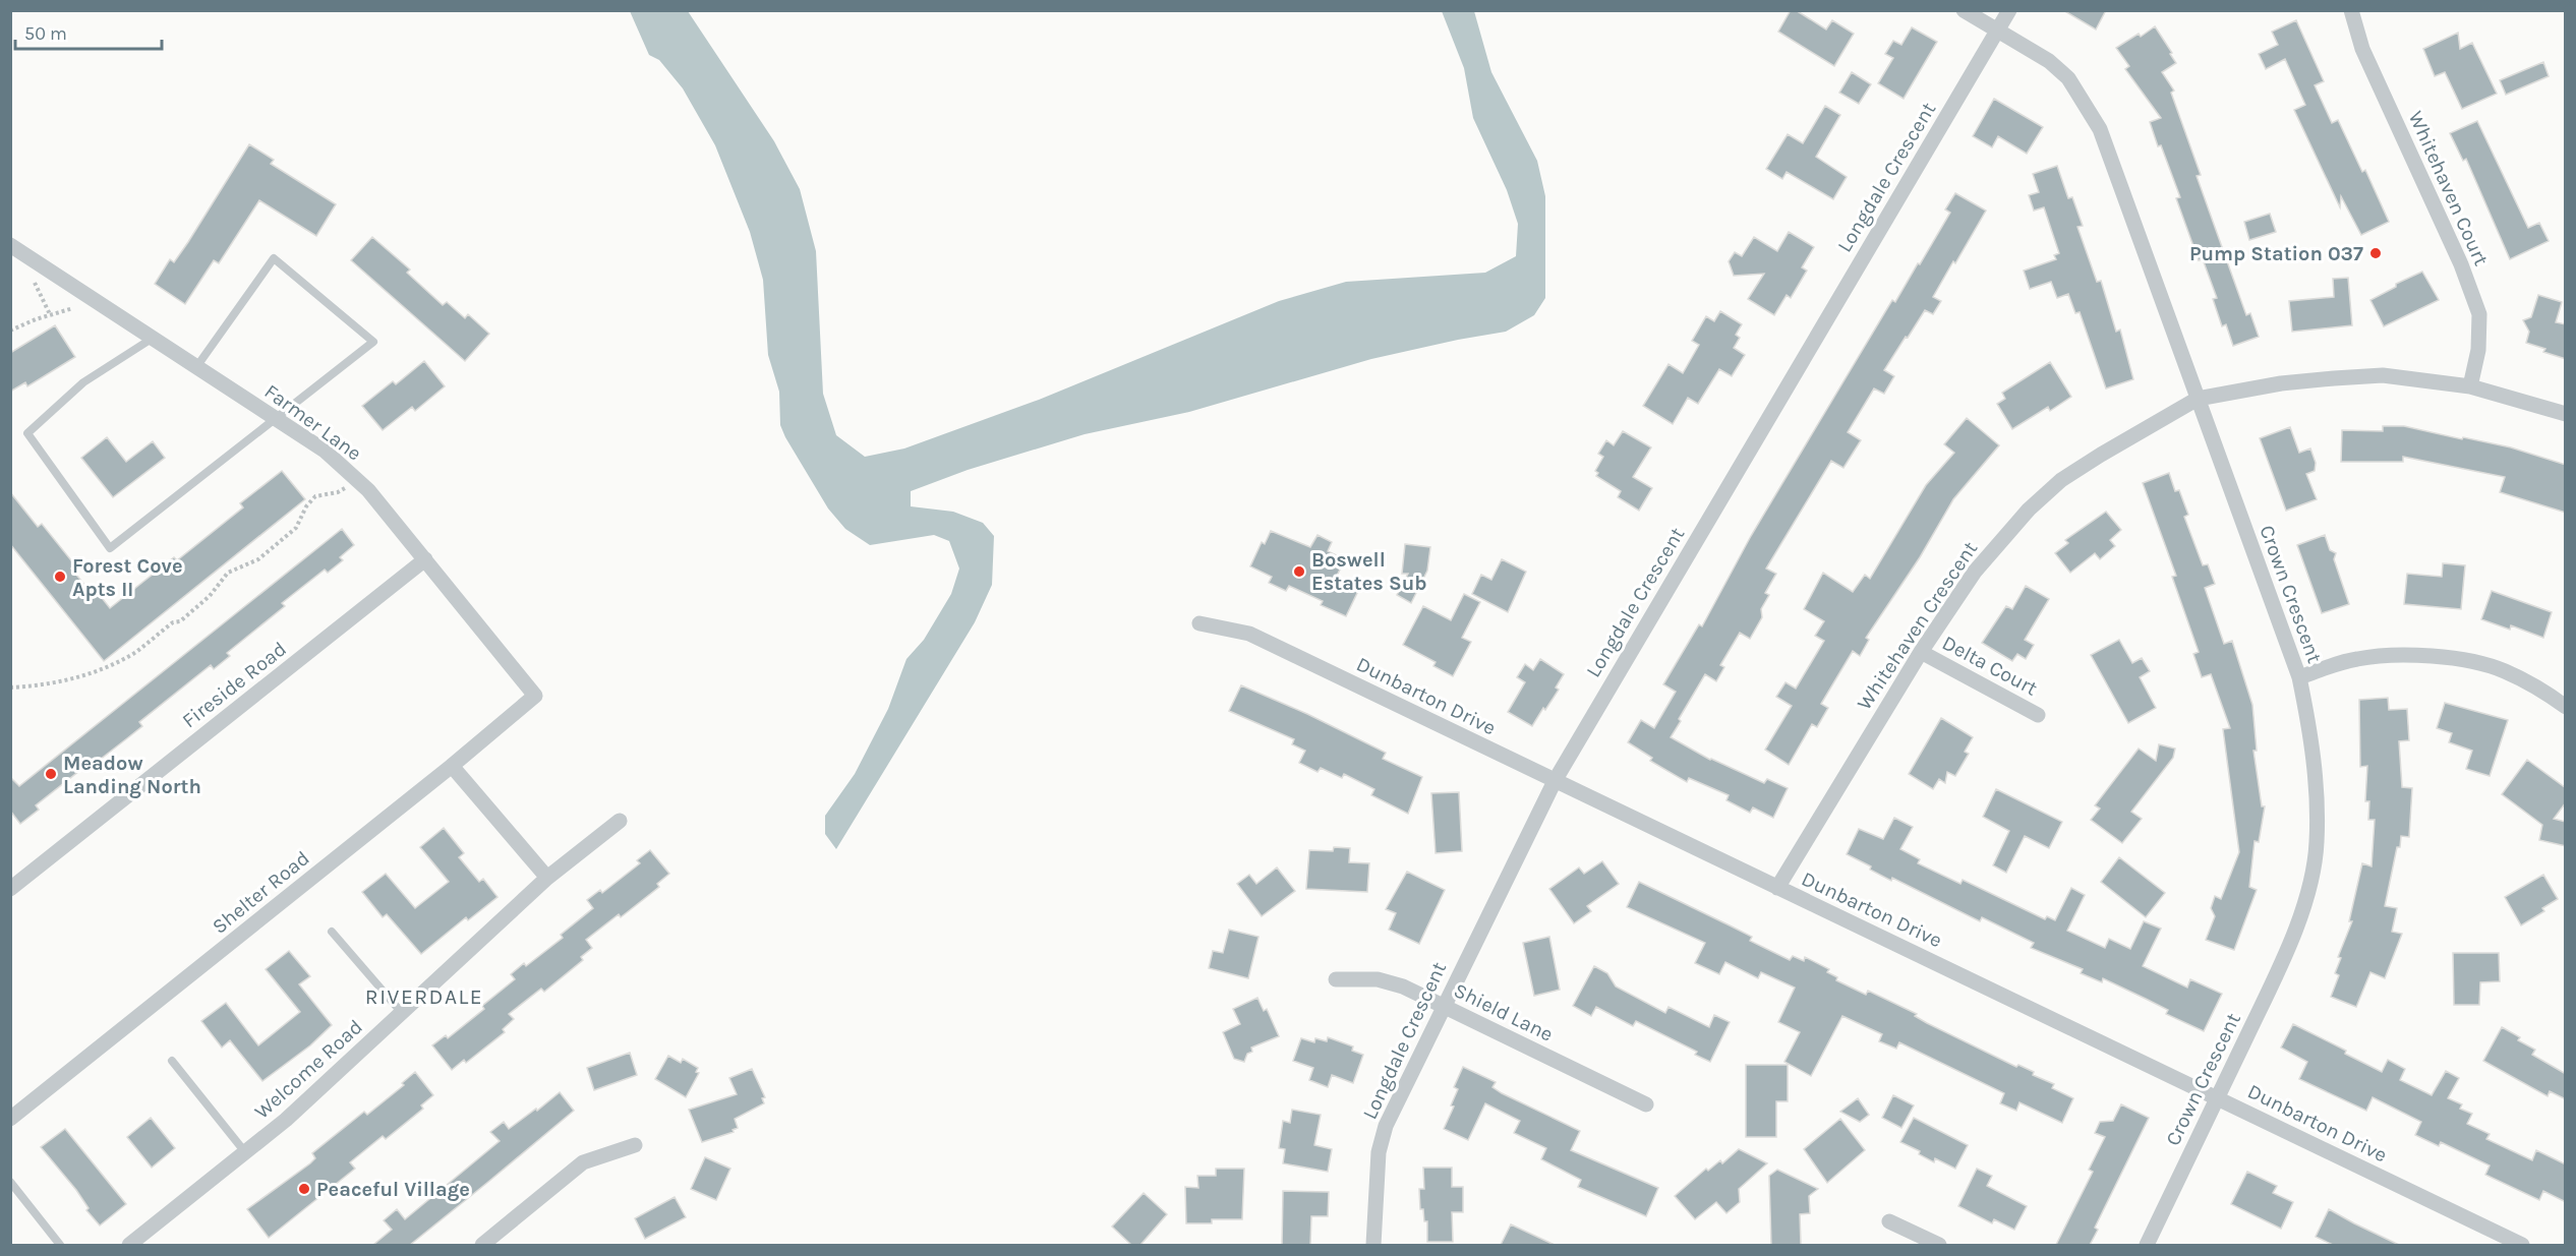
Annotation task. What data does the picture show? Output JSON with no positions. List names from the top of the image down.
{
  "streets": {
    "street": [
      "Longdale Crescent",
      "Whitehaven Court",
      "Farmer Lane",
      "Crown Crescent",
      "Whitehaven Crescent",
      "Delta Court",
      "Fireside Road",
      "Dunbarton Drive",
      "Shelter Road",
      "Shield Lane",
      "Welcome Road"
    ]
  },
  "crossings": [
    ["Longdale Crescent", "Crown Crescent"],
    ["Longdale Crescent", "Dunbarton Drive"],
    ["Longdale Crescent", "Shield Lane"],
    ["Whitehaven Court", "Whitehaven Crescent"],
    ["Farmer Lane", "Fireside Road"],
    ["Farmer Lane", "Shelter Road"],
    ["Crown Crescent", "Whitehaven Crescent"],
    ["Crown Crescent", "Dunbarton Drive"],
    ["Whitehaven Crescent", "Delta Court"],
    ["Whitehaven Crescent", "Dunbarton Drive"]
  ],
  "districts": ["RIVERDALE"],
  "places": [
    "Pump Station 037",
    "Boswell Estates Sub",
    "Forest Cove Apts II",
    "Meadow Landing North",
    "Peaceful Village"
  ],
  "scale_bar": "50 m"
}
